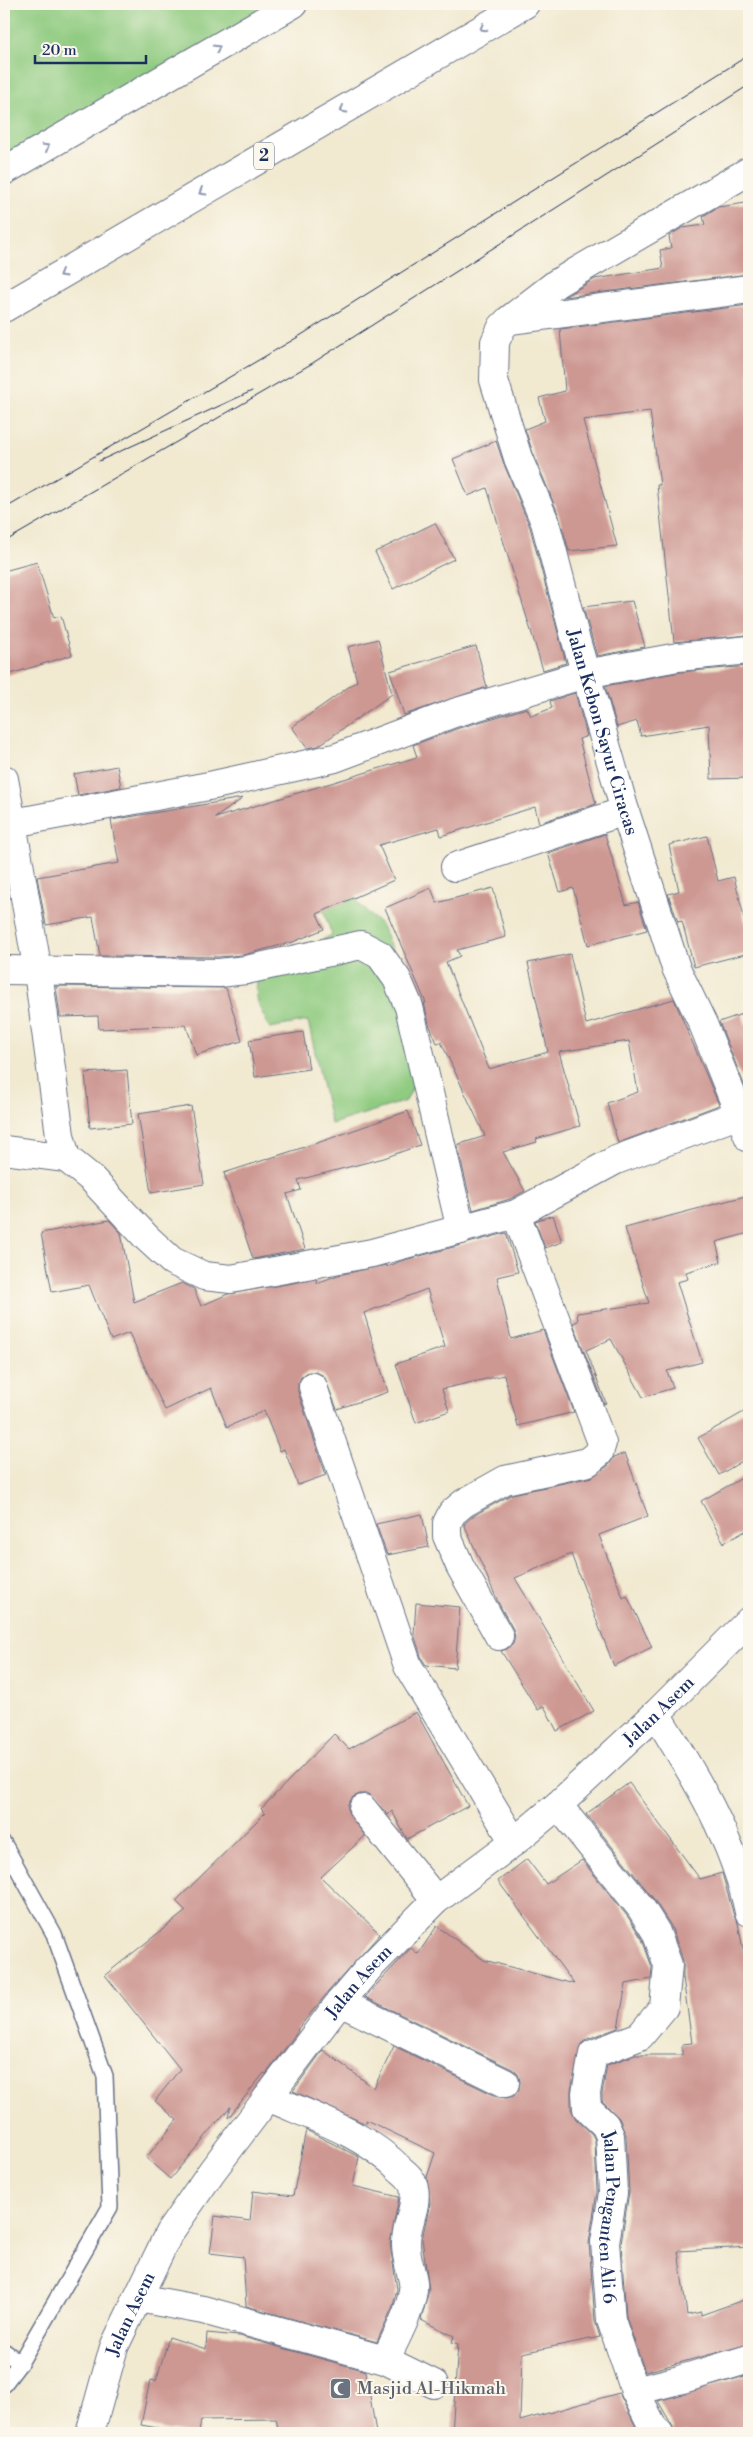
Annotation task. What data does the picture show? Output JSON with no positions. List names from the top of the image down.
{
  "streets": {
    "main road": [
      "2",
      "Jalan Kebon Sayur Ciracas",
      "Jalan Asem",
      "Jalan Penganten Ali 6"
    ]
  },
  "crossings": [
    ["Jalan Asem", "Jalan Penganten Ali 6"]
  ],
  "places": {
    "mosque": ["Masjid Al-Hikmah"]
  },
  "scale_bar": "20 m"
}
